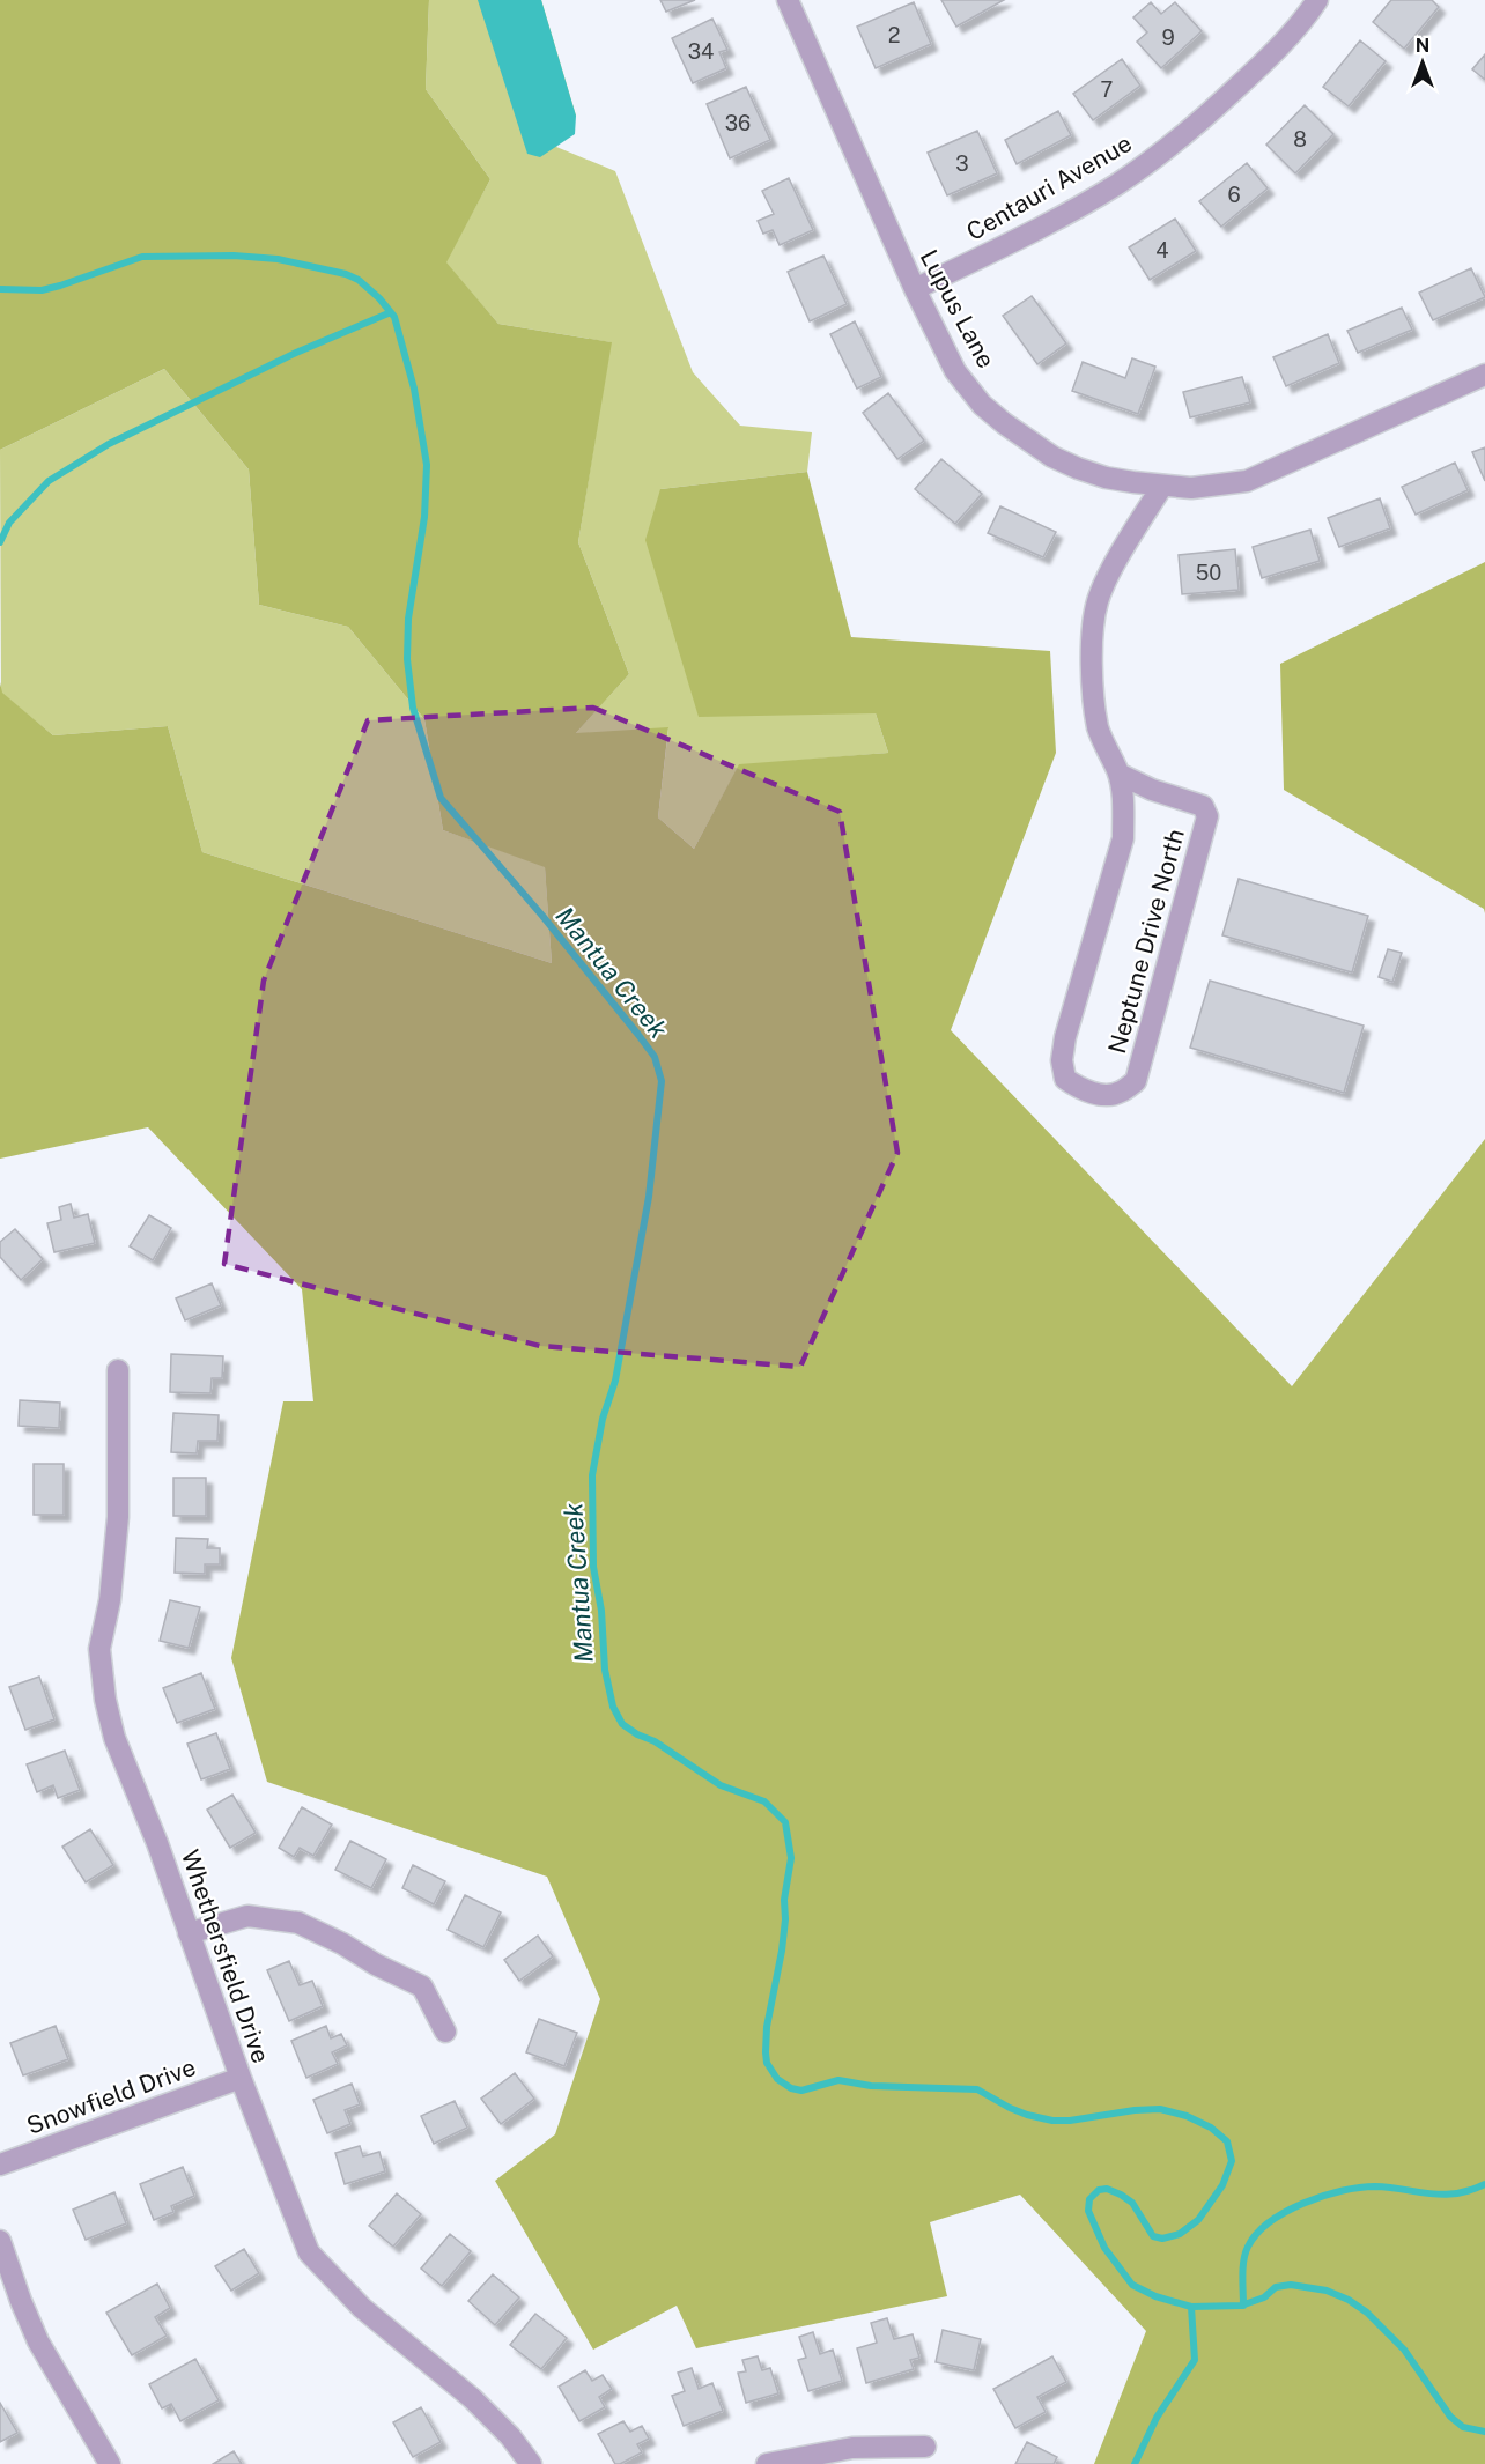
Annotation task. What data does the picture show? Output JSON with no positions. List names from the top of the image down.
{
  "streets": {
    "street": [
      "Centauri Avenue",
      "Lupus Lane",
      "Neptune Drive North",
      "Whethersfield Drive",
      "Snowfield Drive"
    ]
  },
  "crossings": [
    ["Centauri Avenue", "Lupus Lane"],
    ["Lupus Lane", "Neptune Drive North"],
    ["Whethersfield Drive", "Snowfield Drive"]
  ],
  "water": ["Mantua Creek"],
  "house_numbers": [
    "2",
    "9",
    "34",
    "7",
    "36",
    "8",
    "3",
    "6",
    "4",
    "50"
  ],
  "north": "top"
}
